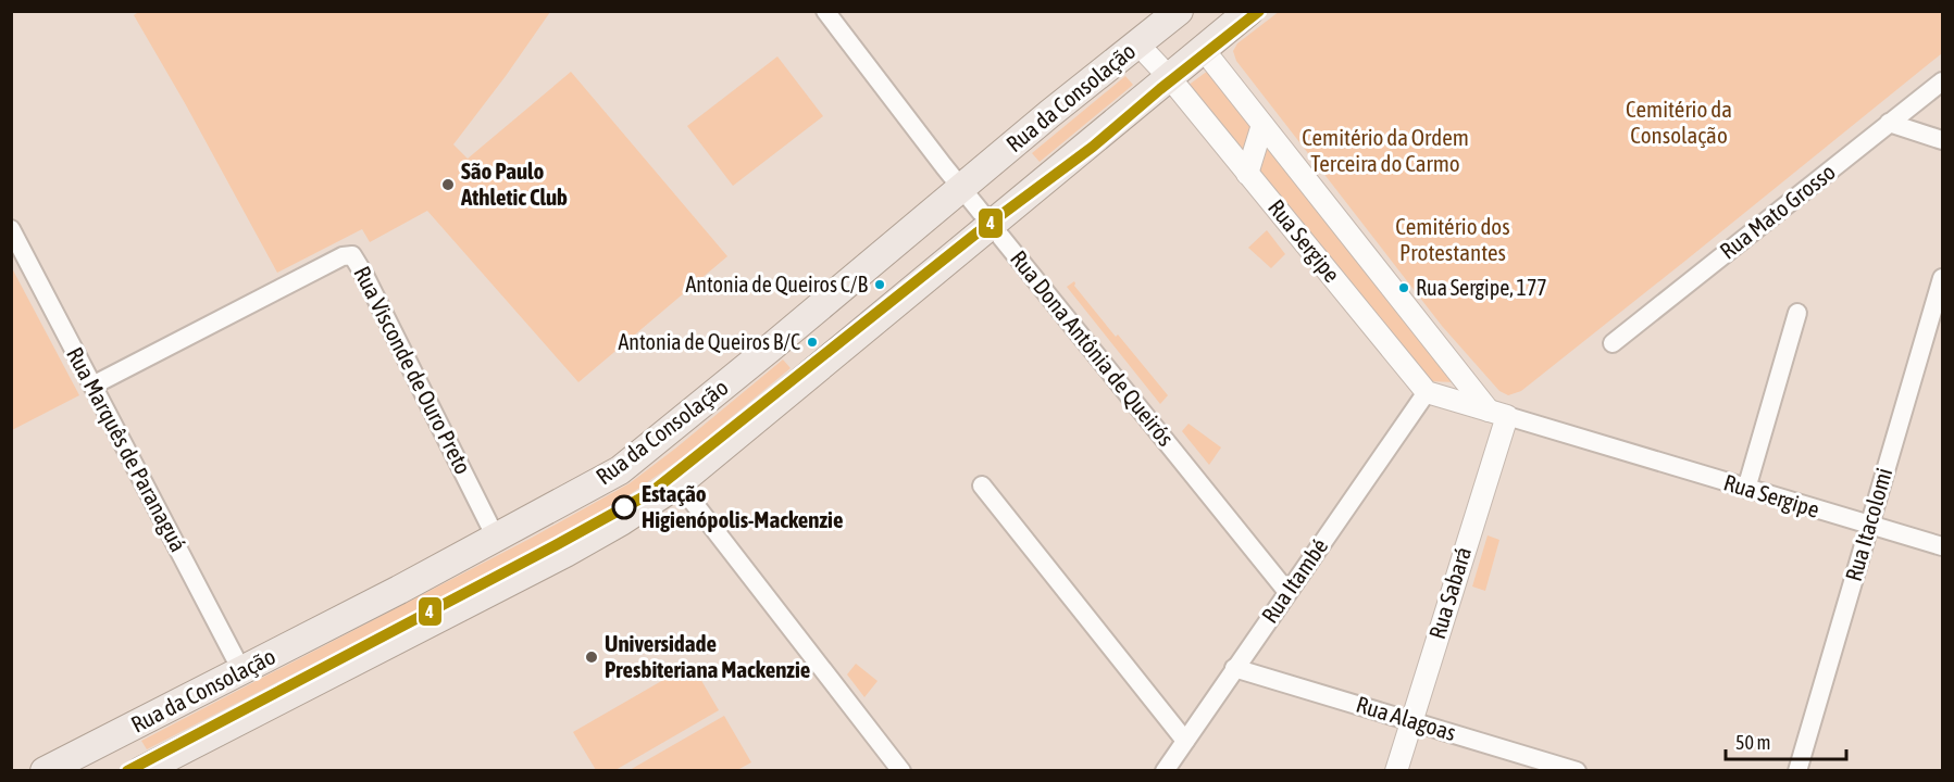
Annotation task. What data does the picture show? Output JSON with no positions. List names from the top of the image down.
{
  "streets": {
    "main road": ["Rua da Consolação"],
    "street": [
      "Rua Mato Grosso",
      "Rua Sergipe",
      "Rua Dona Antônia de Queirós",
      "Rua Visconde de Ouro Preto",
      "Rua Marquês de Paranaguá",
      "Rua Itacolomi",
      "Rua Itambé",
      "Rua Sabará",
      "Rua Alagoas"
    ]
  },
  "crossings": [
    ["Rua da Consolação", "Rua Sergipe"],
    ["Rua da Consolação", "Rua Dona Antônia de Queirós"],
    ["Rua da Consolação", "Rua Visconde de Ouro Preto"],
    ["Rua da Consolação", "Rua Marquês de Paranaguá"],
    ["Rua Sergipe", "Rua Itacolomi"],
    ["Rua Sergipe", "Rua Itambé"],
    ["Rua Sergipe", "Rua Sabará"],
    ["Rua Dona Antônia de Queirós", "Rua Itambé"],
    ["Rua Visconde de Ouro Preto", "Rua Marquês de Paranaguá"],
    ["Rua Itambé", "Rua Alagoas"],
    ["Rua Sabará", "Rua Alagoas"]
  ],
  "parks": ["Cemitério da Consolação", "Cemitério da Ordem Terceira do Carmo", "Cemitério dos Protestantes"],
  "places": [
    "São Paulo Athletic Club",
    "Antonia de Queiros C/B",
    "Rua Sergipe, 177",
    "Antonia de Queiros B/C",
    "Estação Higienópolis-Mackenzie",
    "Universidade Presbiteriana Mackenzie"
  ],
  "lines": ["transit line 4"],
  "scale_bar": "50 m"
}
